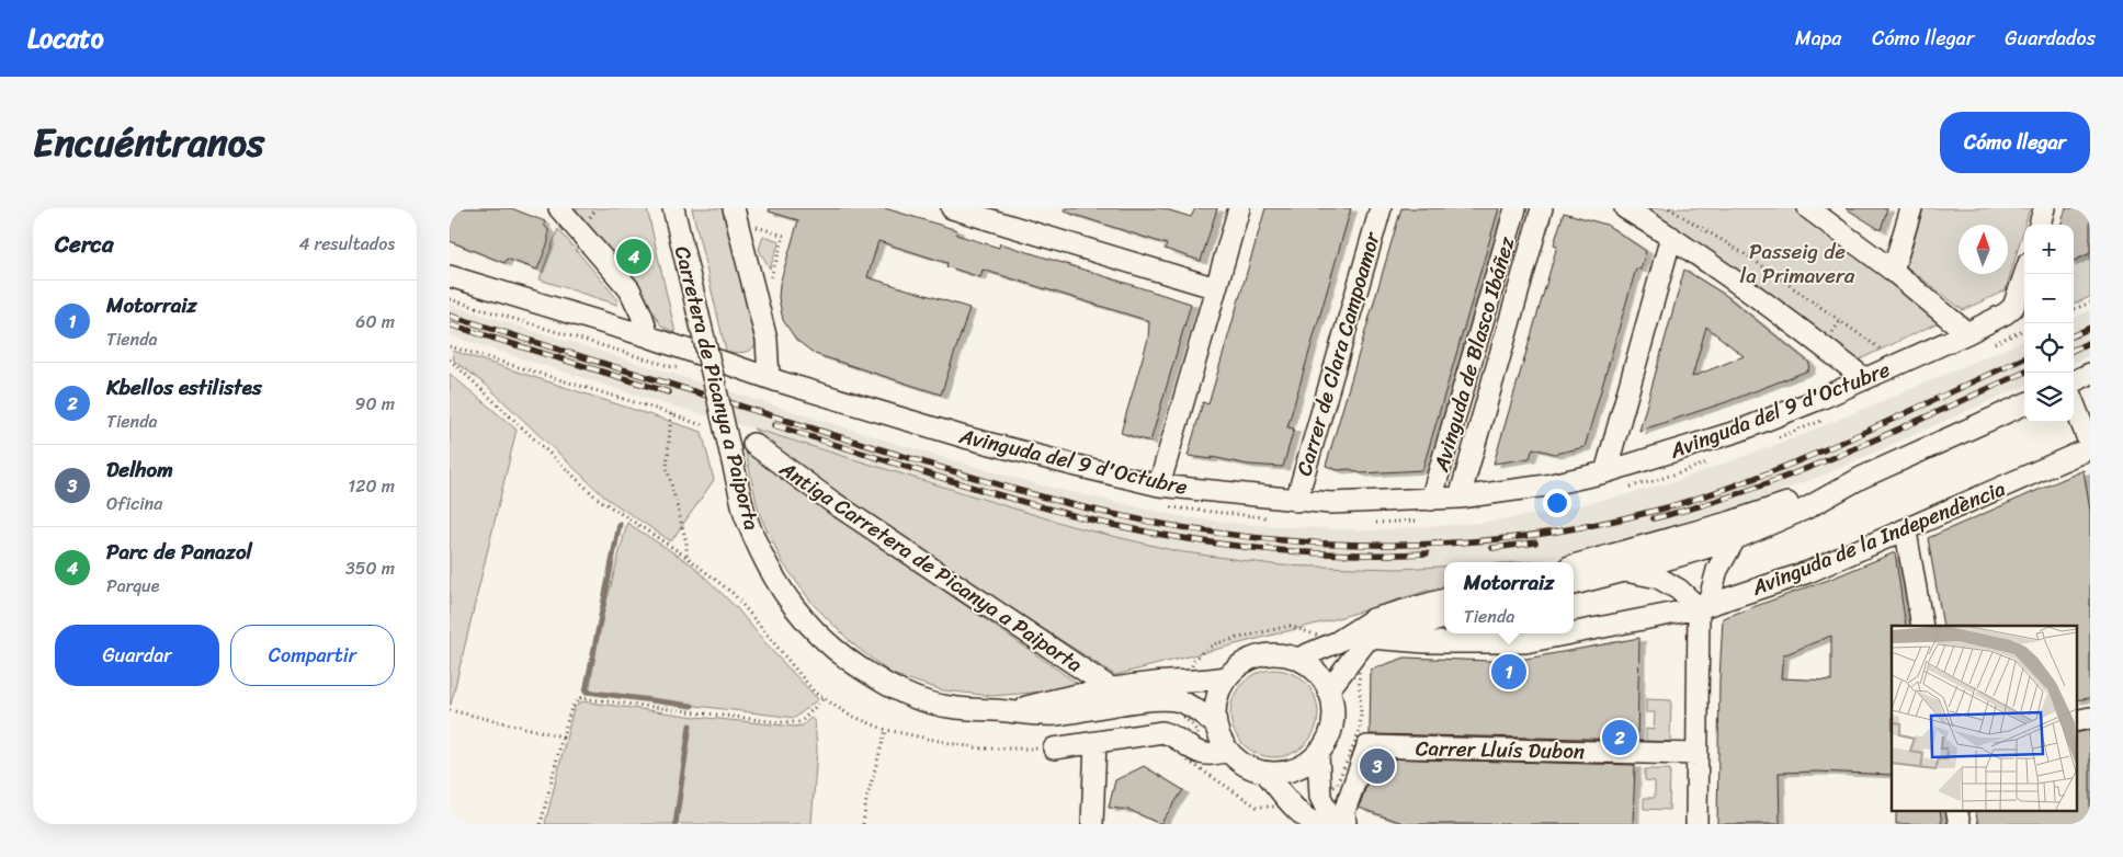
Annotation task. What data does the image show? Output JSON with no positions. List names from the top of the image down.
{
  "streets": {
    "street": [
      "Carrer de Clara Campoamor",
      "Avinguda de Blasco Ibáñez",
      "Carretera de Picanya a Paiporta",
      "Avinguda del 9 d'Octubre",
      "Avinguda de la Independència",
      "Antiga Carretera de Picanya a Paiporta",
      "Carrer Lluís Dubon"
    ]
  },
  "crossings": [
    ["Carrer de Clara Campoamor", "Avinguda del 9 d'Octubre"],
    ["Avinguda de Blasco Ibáñez", "Avinguda del 9 d'Octubre"],
    ["Carretera de Picanya a Paiporta", "Antiga Carretera de Picanya a Paiporta"]
  ],
  "parks": ["Passeig de la Primavera"],
  "north": "top",
  "page": {
    "header": "Locato",
    "nav": ["Mapa", "Cómo llegar", "Guardados"],
    "title": "Encuéntranos",
    "buttons": [
      "Cómo llegar",
      ["Guardar", "Compartir"]
    ],
    "heading": ["Cerca", "4 resultados"],
    "map_buttons": ["+", "−"],
    "pins": [
      "4",
      "1",
      "2",
      "3"
    ],
    "list": [
      {
        "mark": "1",
        "name": "Motorraiz",
        "note": "Tienda",
        "value": "60 m"
      },
      {
        "mark": "2",
        "name": "Kbellos estilistes",
        "note": "Tienda",
        "value": "90 m"
      },
      {
        "mark": "3",
        "name": "Delhom",
        "note": "Oficina",
        "value": "120 m"
      },
      {
        "mark": "4",
        "name": "Parc de Panazol",
        "note": "Parque",
        "value": "350 m"
      }
    ],
    "popup": ["Motorraiz", "Tienda"]
  }
}
